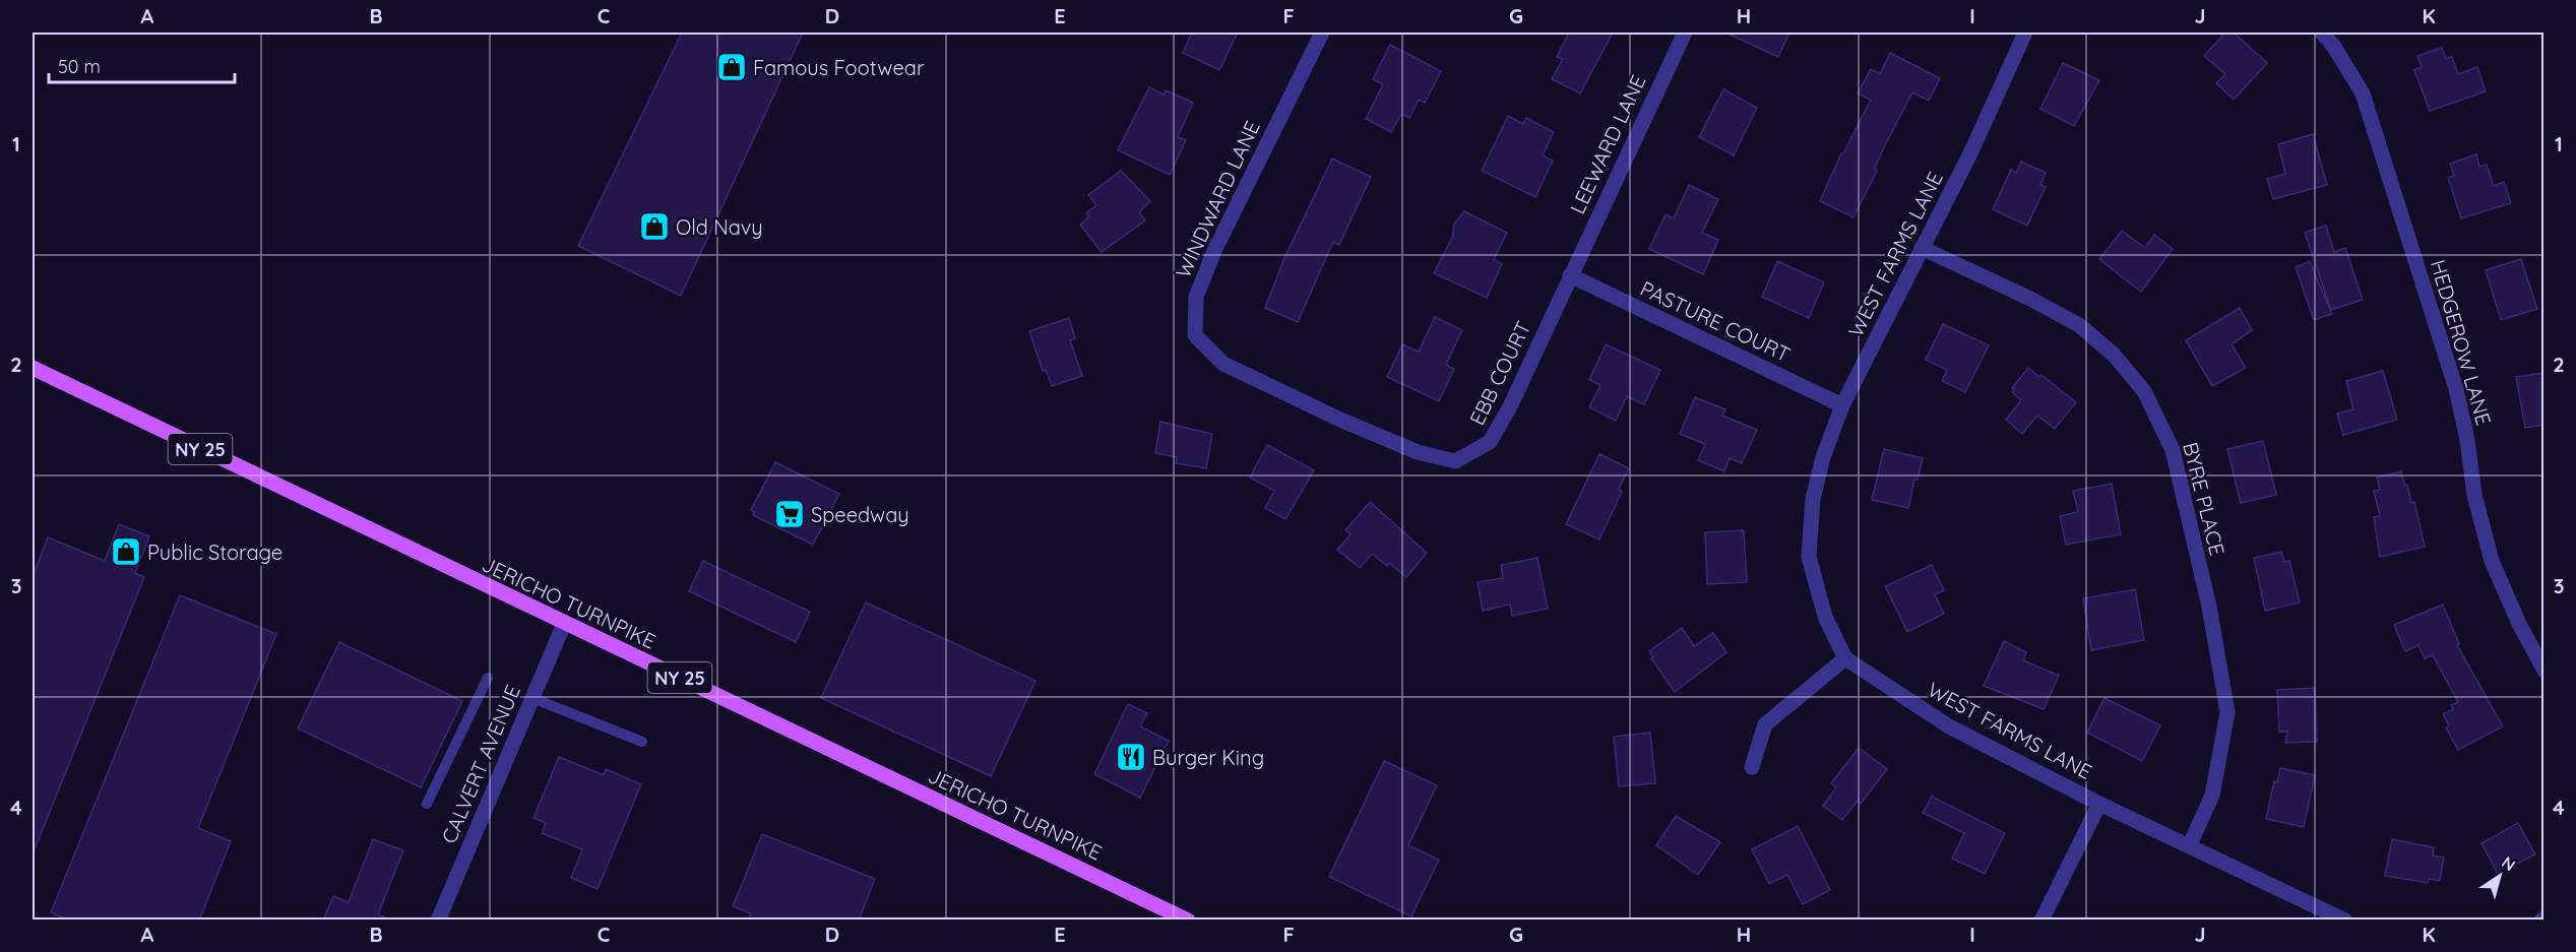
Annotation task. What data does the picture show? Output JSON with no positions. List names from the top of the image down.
{
  "streets": {
    "main road": ["NY 25", "JERICHO TURNPIKE"],
    "street": [
      "LEEWARD LANE",
      "WINDWARD LANE",
      "WEST FARMS LANE",
      "PASTURE COURT",
      "HEDGEROW LANE",
      "EBB COURT",
      "BYRE PLACE",
      "CALVERT AVENUE"
    ]
  },
  "crossings": [
    ["LEEWARD LANE", "PASTURE COURT"],
    ["LEEWARD LANE", "EBB COURT"],
    ["WINDWARD LANE", "EBB COURT"],
    ["WEST FARMS LANE", "PASTURE COURT"],
    ["WEST FARMS LANE", "BYRE PLACE"],
    ["PASTURE COURT", "EBB COURT"],
    ["JERICHO TURNPIKE", "CALVERT AVENUE"]
  ],
  "places": {
    "shop": ["Famous Footwear", "Old Navy", "Public Storage"],
    "supermarket": ["Speedway"],
    "restaurant": ["Burger King"]
  },
  "scale_bar": "50 m",
  "north": "top right",
  "grid": {
    "columns": [
      "A",
      "B",
      "C",
      "D",
      "E",
      "F",
      "G",
      "H",
      "I",
      "J",
      "K"
    ],
    "rows": [
      "1",
      "2",
      "3",
      "4"
    ]
  }
}
